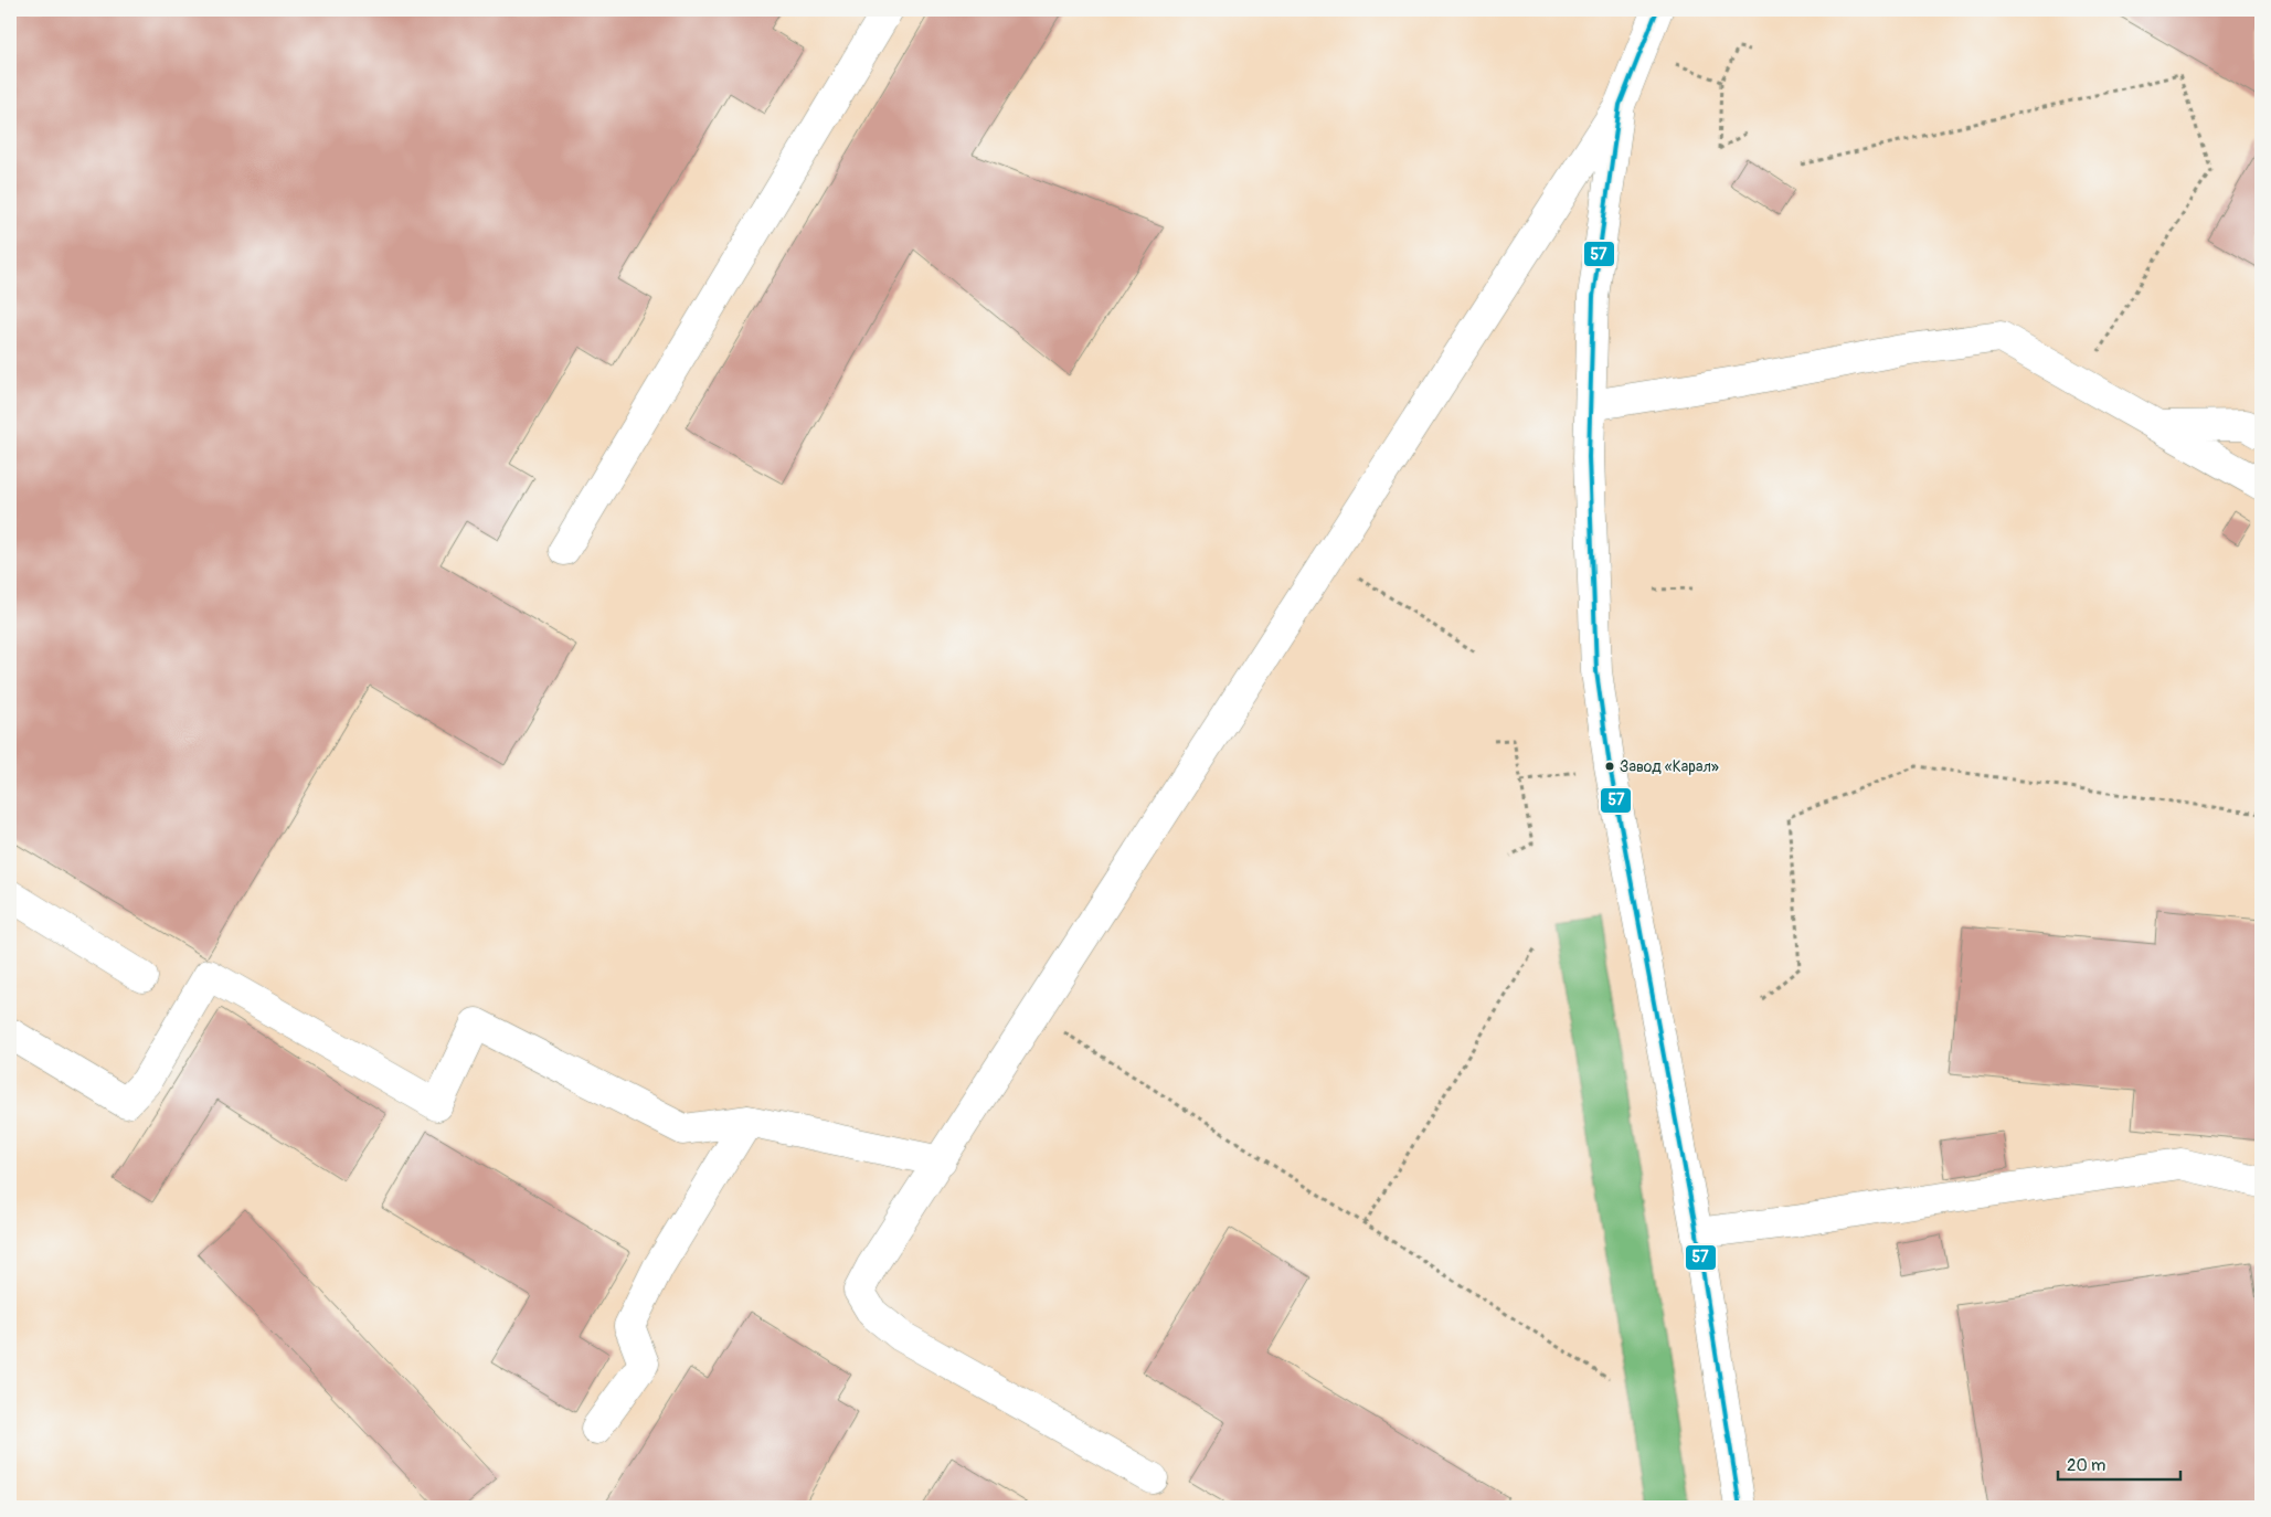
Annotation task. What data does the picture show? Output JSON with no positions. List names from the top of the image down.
{
  "places": ["Завод «Карал»"],
  "lines": ["transit line 57"],
  "scale_bar": "20 m"
}
